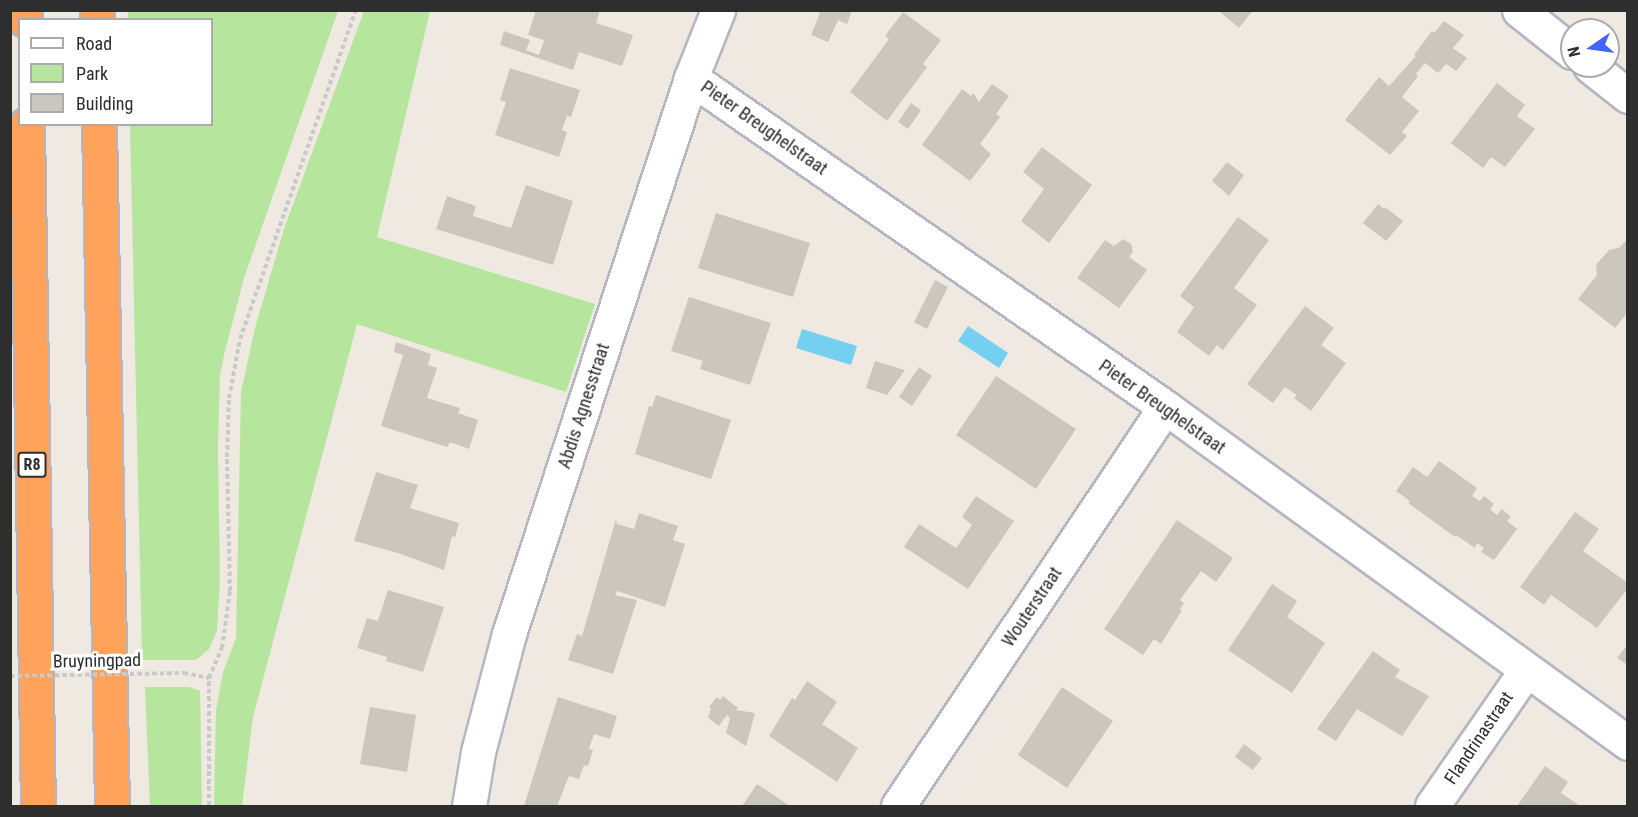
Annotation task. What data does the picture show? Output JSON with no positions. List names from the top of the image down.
{
  "streets": {
    "highway": ["R8"],
    "street": [
      "Pieter Breughelstraat",
      "Abdis Agnesstraat",
      "Wouterstraat",
      "Flandrinastraat"
    ],
    "path": ["Bruyningpad"]
  },
  "crossings": [
    ["Pieter Breughelstraat", "Abdis Agnesstraat"],
    ["Pieter Breughelstraat", "Wouterstraat"],
    ["Pieter Breughelstraat", "Flandrinastraat"]
  ],
  "legend": ["Road", "Park", "Building"],
  "north": "left"
}
